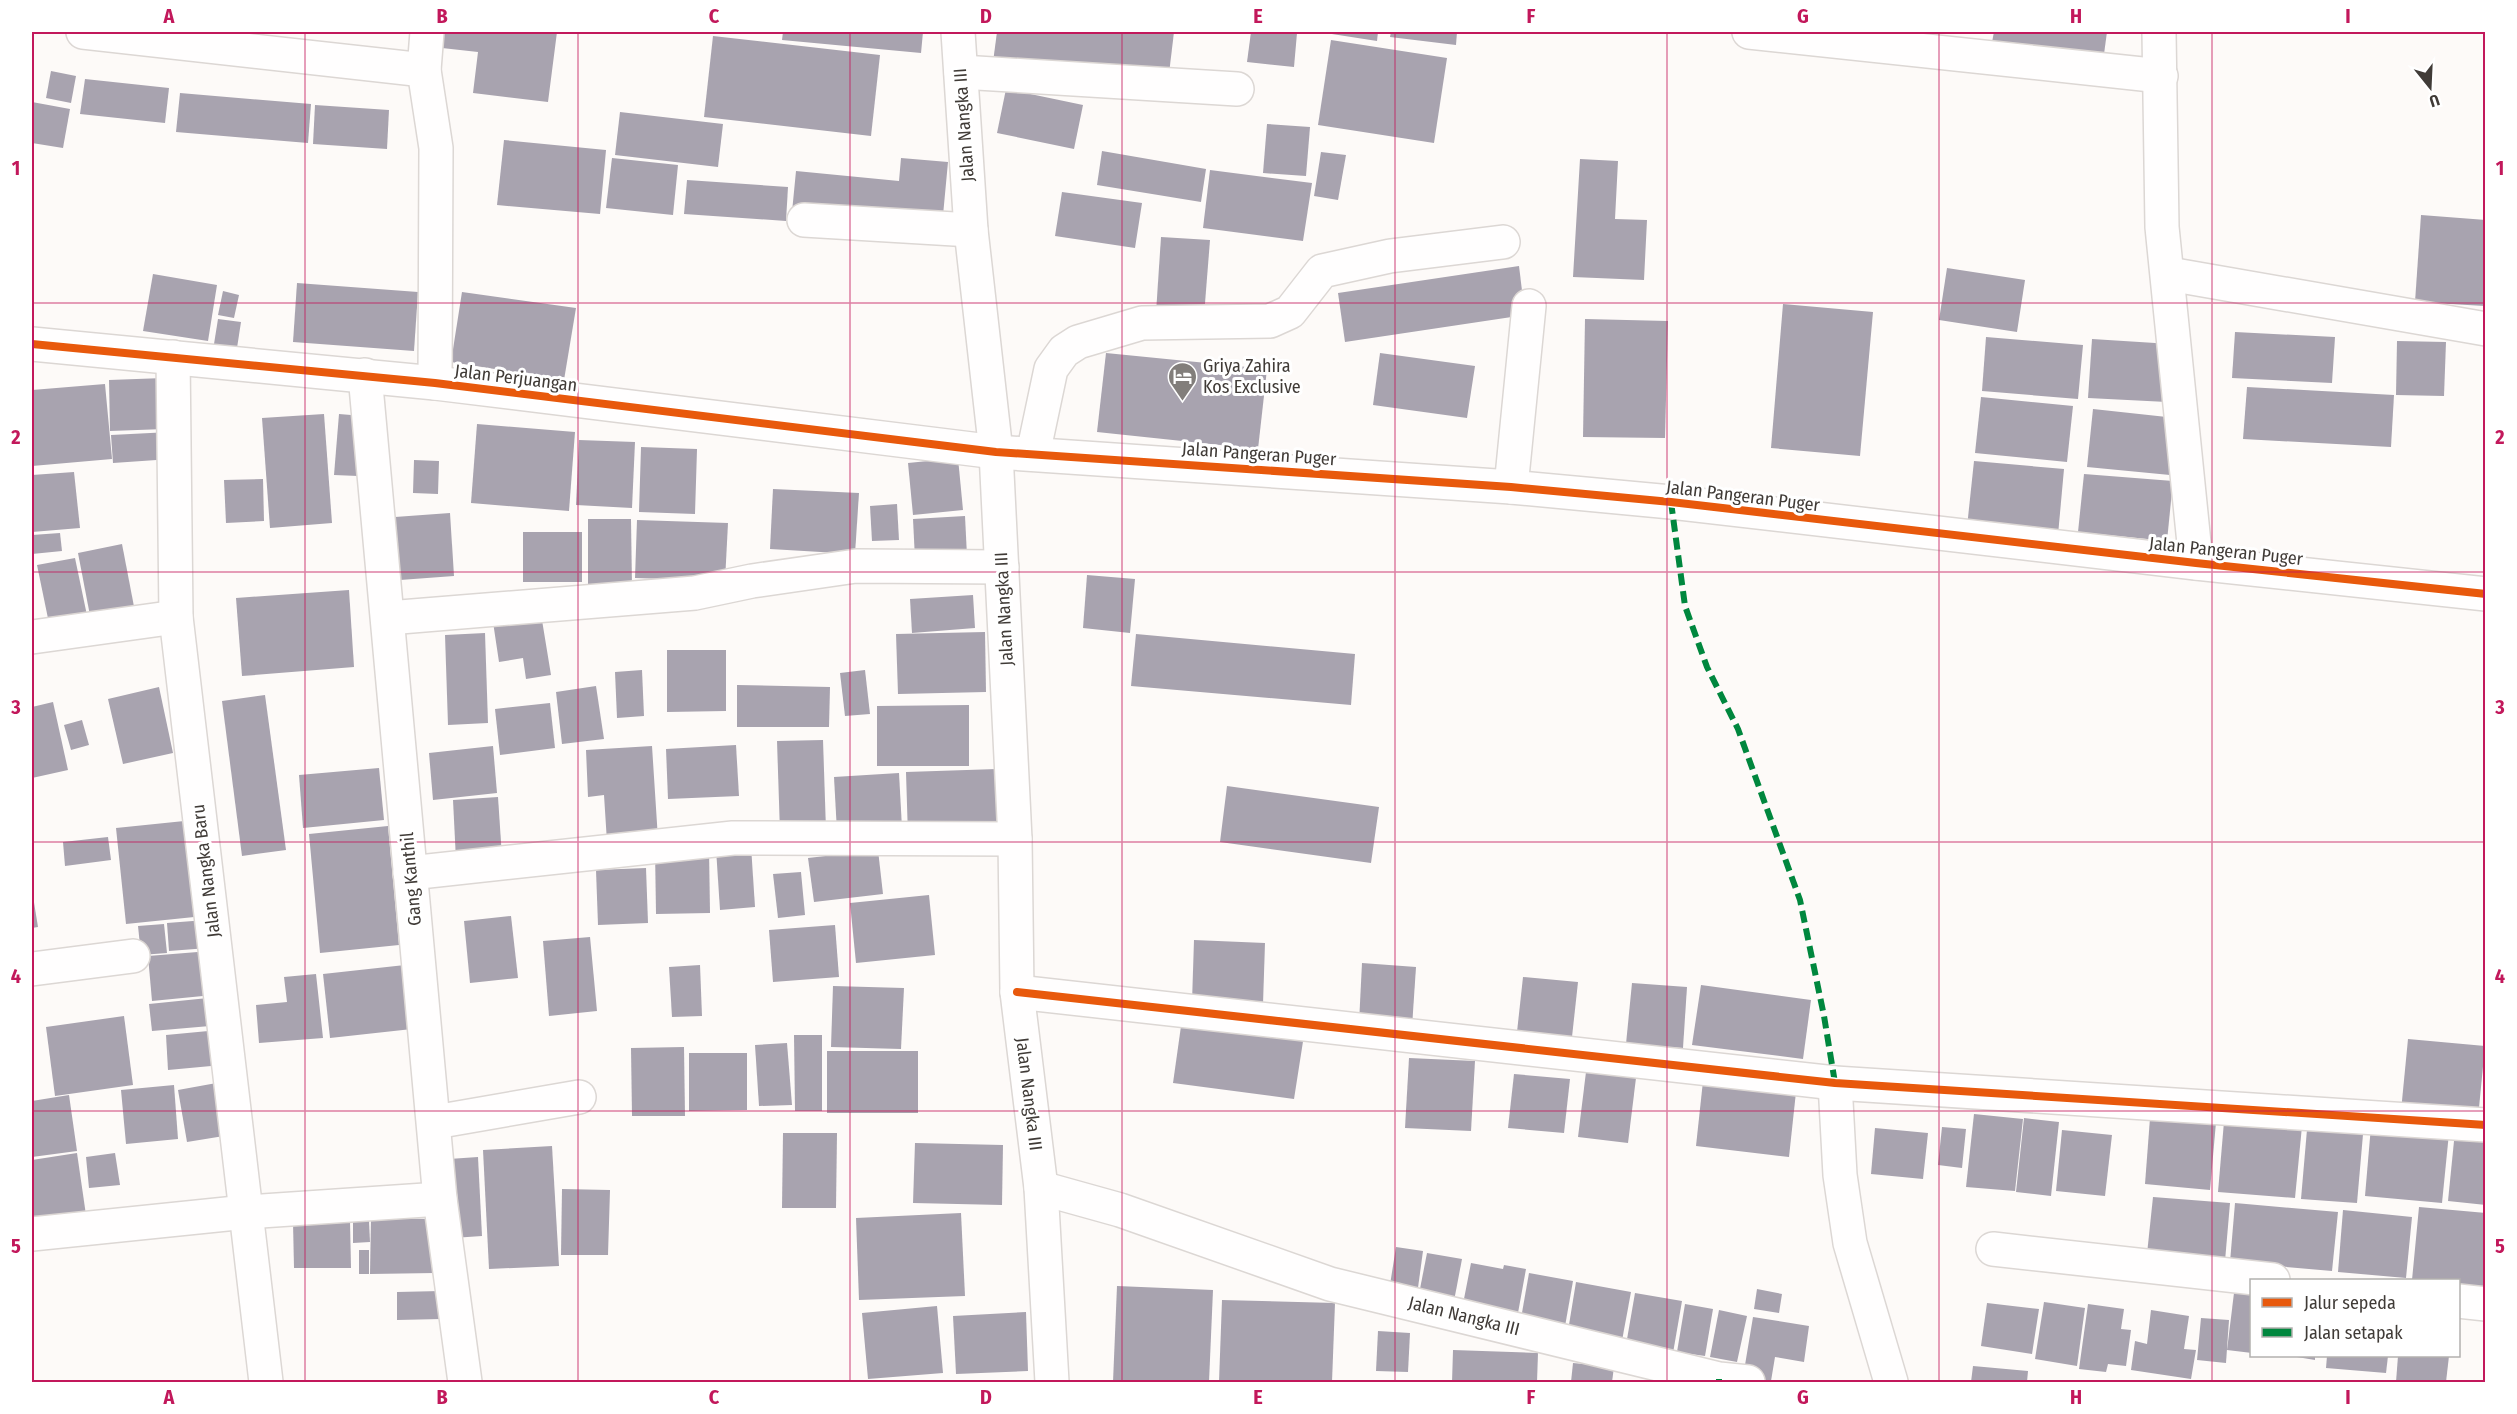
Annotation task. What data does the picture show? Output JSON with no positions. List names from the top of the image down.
{
  "streets": {
    "street": [
      "Jalan Nangka III",
      "Jalan Perjuangan",
      "Jalan Pangeran Puger",
      "Jalan Nangka Baru",
      "Gang Kanthil"
    ]
  },
  "crossings": [
    ["Jalan Nangka III", "Jalan Perjuangan"],
    ["Jalan Nangka III", "Jalan Pangeran Puger"],
    ["Jalan Perjuangan", "Jalan Pangeran Puger"],
    ["Jalan Perjuangan", "Jalan Nangka Baru"],
    ["Jalan Perjuangan", "Gang Kanthil"]
  ],
  "places": {
    "hotel": ["Griya Zahira Kos Exclusive"]
  },
  "legend": ["Jalur sepeda", "Jalan setapak"],
  "north": "bottom",
  "grid": {
    "columns": [
      "A",
      "B",
      "C",
      "D",
      "E",
      "F",
      "G",
      "H",
      "I"
    ],
    "rows": [
      "1",
      "2",
      "3",
      "4",
      "5"
    ]
  }
}
